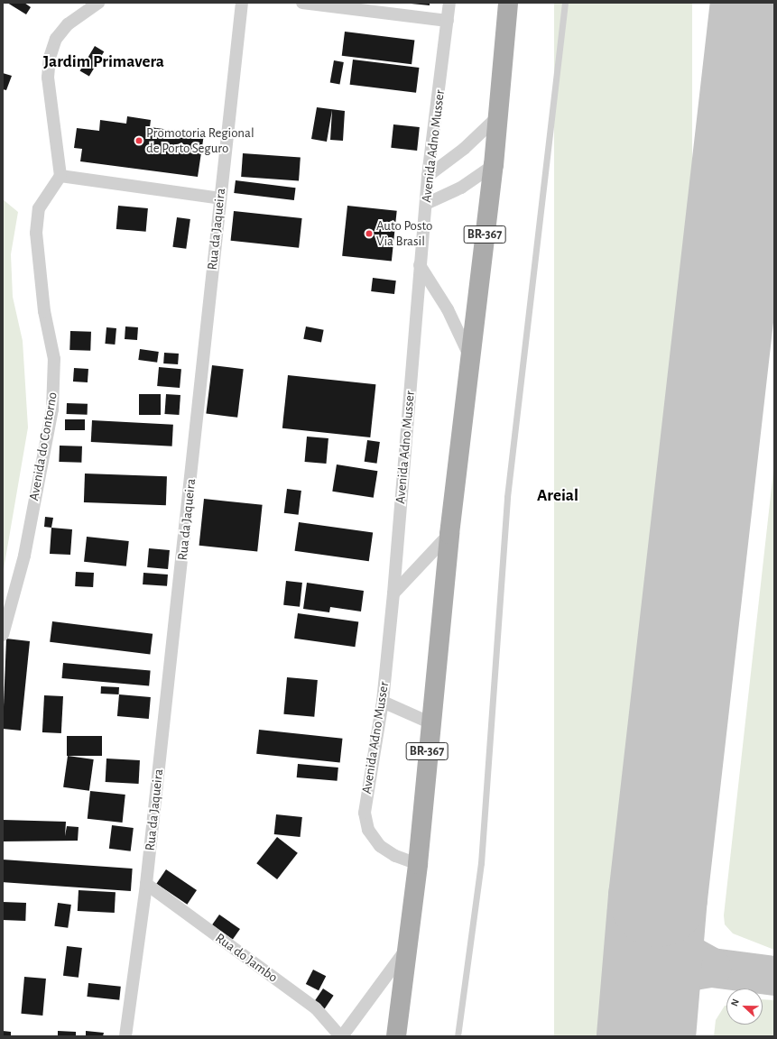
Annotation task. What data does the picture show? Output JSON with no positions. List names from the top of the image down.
{
  "streets": {
    "main road": ["BR-367"],
    "street": [
      "Avenida Adno Musser",
      "Rua da Jaqueira",
      "Avenida do Contorno",
      "Rua do Jambo"
    ]
  },
  "crossings": [
    ["Avenida Adno Musser", "BR-367"],
    ["Rua da Jaqueira", "Rua do Jambo"]
  ],
  "districts": ["Jardim Primavera", "Areial"],
  "places": ["Promotoria Regional de Porto Seguro", "Auto Posto Via Brasil"],
  "north": "left"
}
